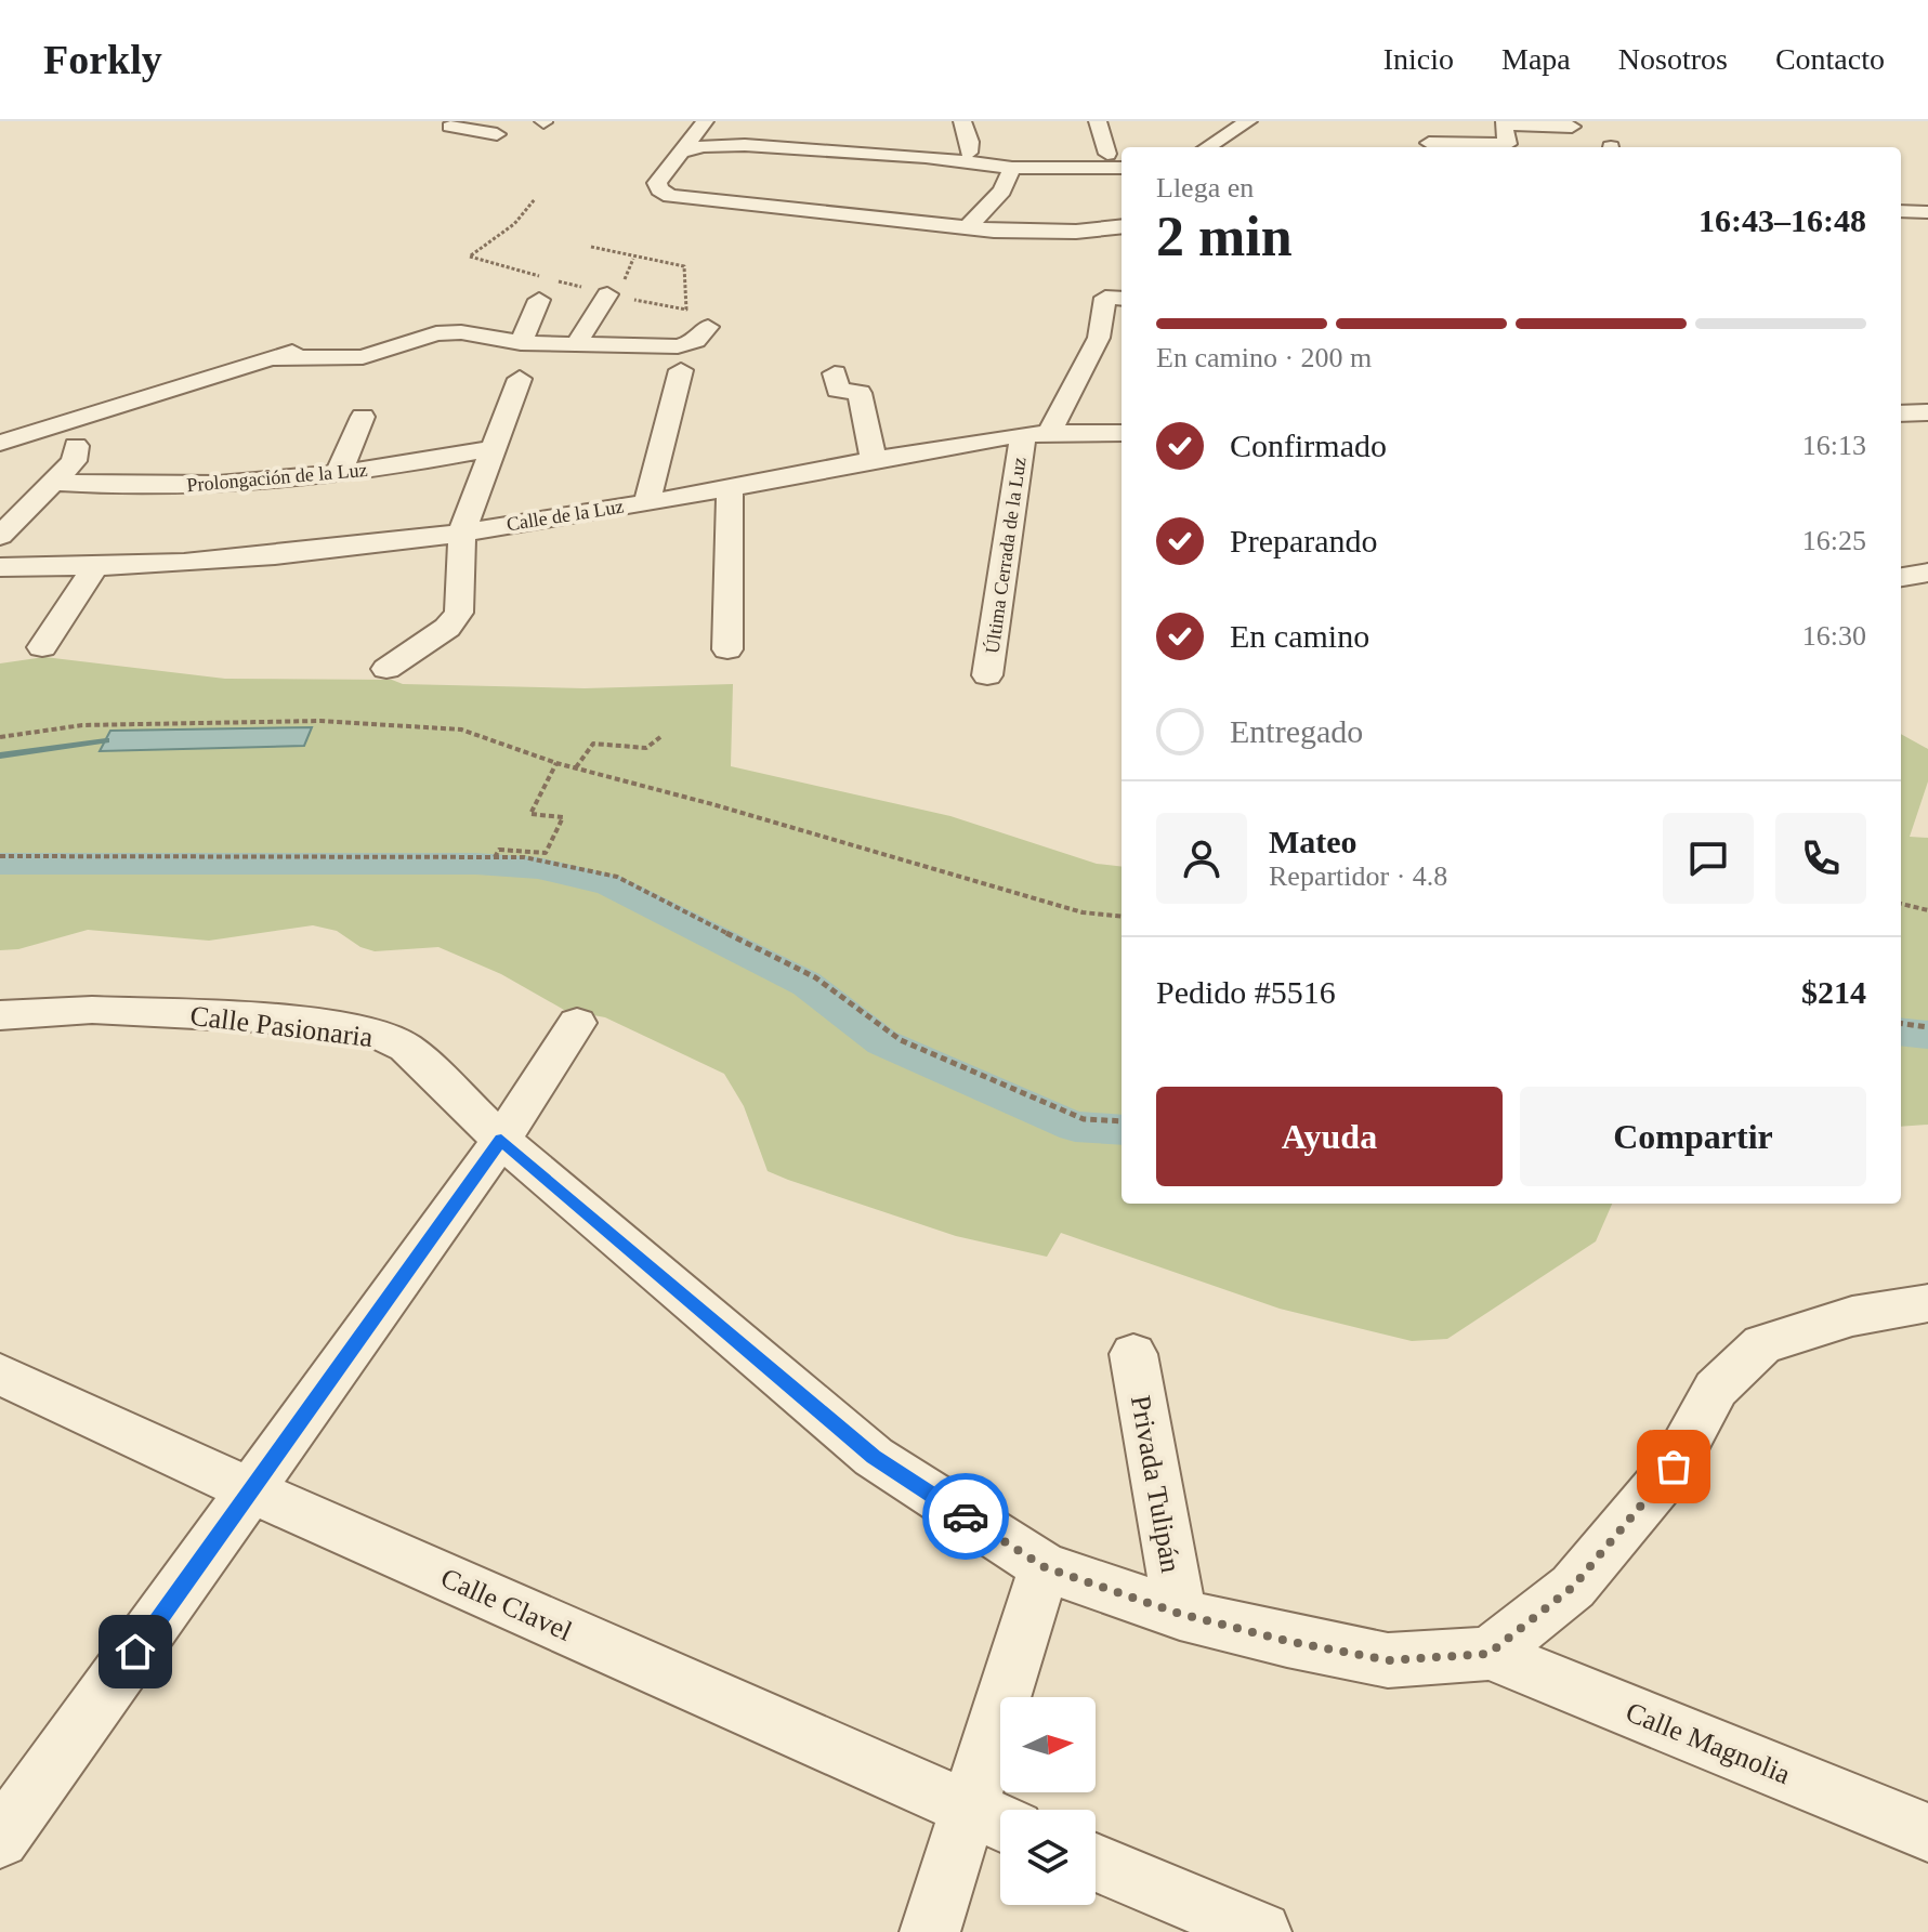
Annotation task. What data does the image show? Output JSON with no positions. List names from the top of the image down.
{
  "streets": {
    "street": [
      "Prolongación de la Luz",
      "Calle de la Luz",
      "Última Cerrada de la Luz",
      "Calle Pasionaria",
      "Privada Tulipán",
      "Calle Clavel",
      "Calle Magnolia"
    ]
  },
  "crossings": [
    ["Calle de la Luz", "Última Cerrada de la Luz"],
    ["Calle Pasionaria", "Privada Tulipán"],
    ["Calle Pasionaria", "Calle Magnolia"]
  ],
  "north": "right",
  "page": {
    "header": "Forkly",
    "nav": [
      "Inicio",
      "Mapa",
      "Nosotros",
      "Contacto"
    ],
    "heading": ["2 min", "Llega en", "16:43–16:48"],
    "panel": [
      "Mateo",
      "Repartidor · 4.8",
      "Pedido #5516",
      "$214"
    ],
    "bar": "En camino · 200 m",
    "list": [
      ["Confirmado", "16:13"],
      ["Preparando", "16:25"],
      ["En camino", "16:30"],
      "Entregado"
    ],
    "buttons": ["Ayuda", "Compartir"]
  }
}
